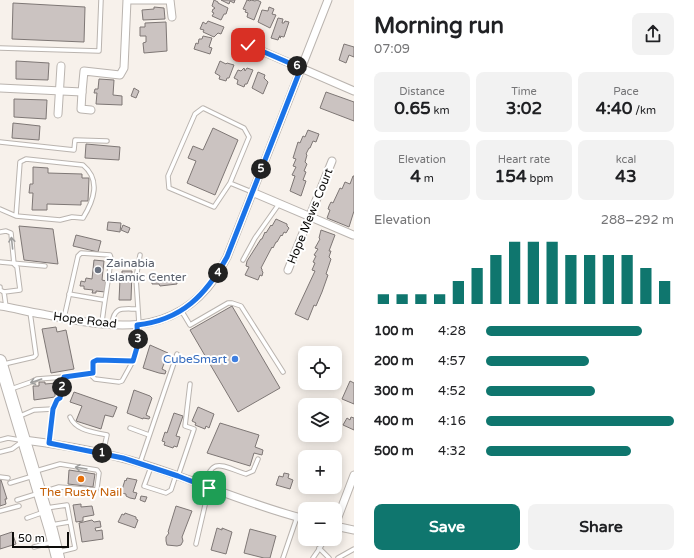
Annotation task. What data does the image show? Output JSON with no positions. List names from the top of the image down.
{
  "streets": {
    "street": ["Hope Mews Court", "Hope Road"]
  },
  "places": ["Zainabia Islamic Center", "CubeSmart", "The Rusty Nail"],
  "scale_bar": "50 m",
  "page": {
    "heading": ["Morning run", "07:09"],
    "pins": [
      "6",
      "5",
      "4",
      "3",
      "2",
      "1"
    ],
    "stats": [
      ["Distance", "0.65 km"],
      ["Time", "3:02"],
      ["Pace", "4:40 /km"],
      ["Elevation", "4 m"],
      ["Heart rate", "154 bpm"],
      ["kcal", "43"]
    ],
    "chart": ["Elevation", "288–292 m"],
    "list": [
      {
        "name": "100 m",
        "note": "4:28"
      },
      {
        "name": "200 m",
        "note": "4:57"
      },
      {
        "name": "300 m",
        "note": "4:52"
      },
      {
        "name": "400 m",
        "note": "4:16"
      },
      {
        "name": "500 m",
        "note": "4:32"
      }
    ],
    "map_buttons": ["+", "−"],
    "buttons": ["Save", "Share"],
    "scale": "50 m"
  }
}
